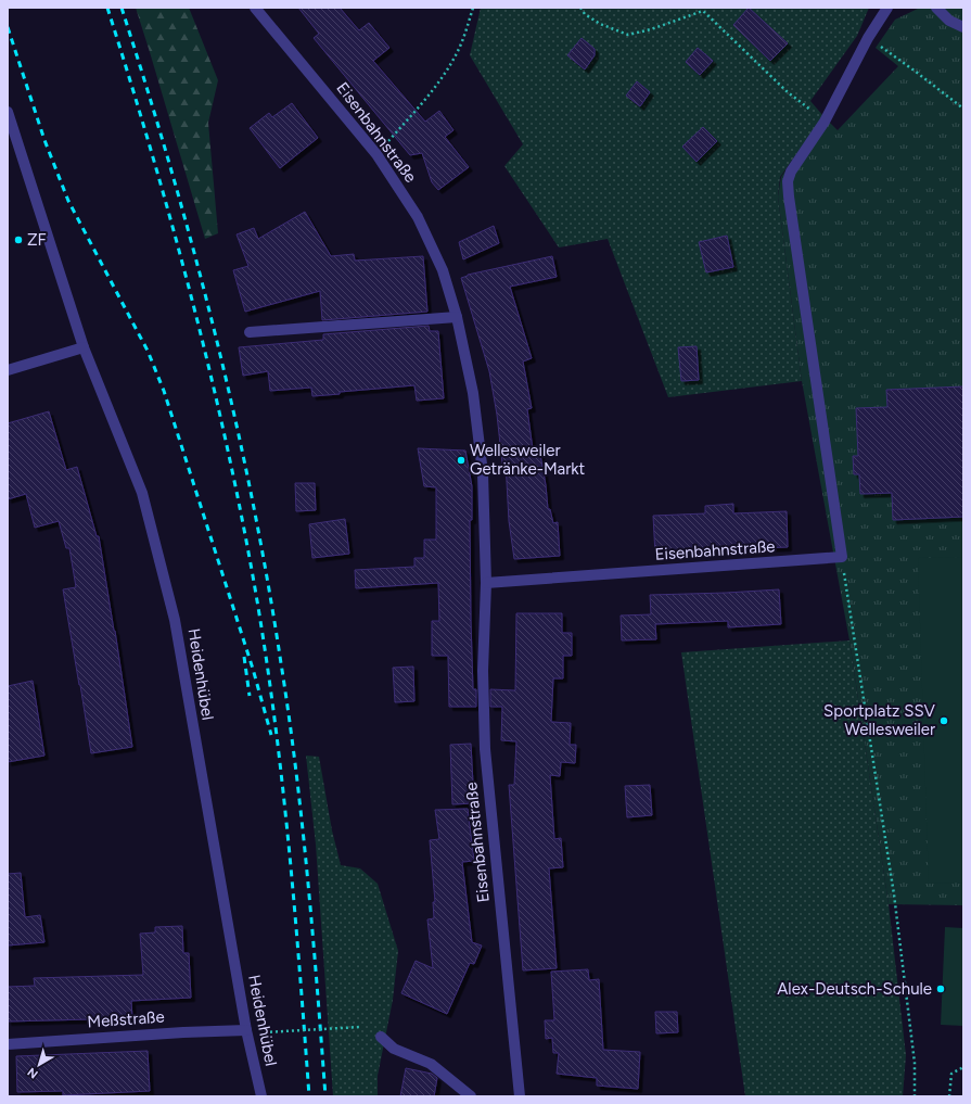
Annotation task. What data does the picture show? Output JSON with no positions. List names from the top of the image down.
{
  "streets": {
    "street": ["Eisenbahnstraße", "Heidenhübel", "Meßstraße"]
  },
  "crossings": [
    ["Heidenhübel", "Meßstraße"]
  ],
  "places": [
    "ZF",
    "Wellesweiler Getränke-Markt",
    "Sportplatz SSV Wellesweiler",
    "Alex-Deutsch-Schule"
  ],
  "north": "bottom left"
}
